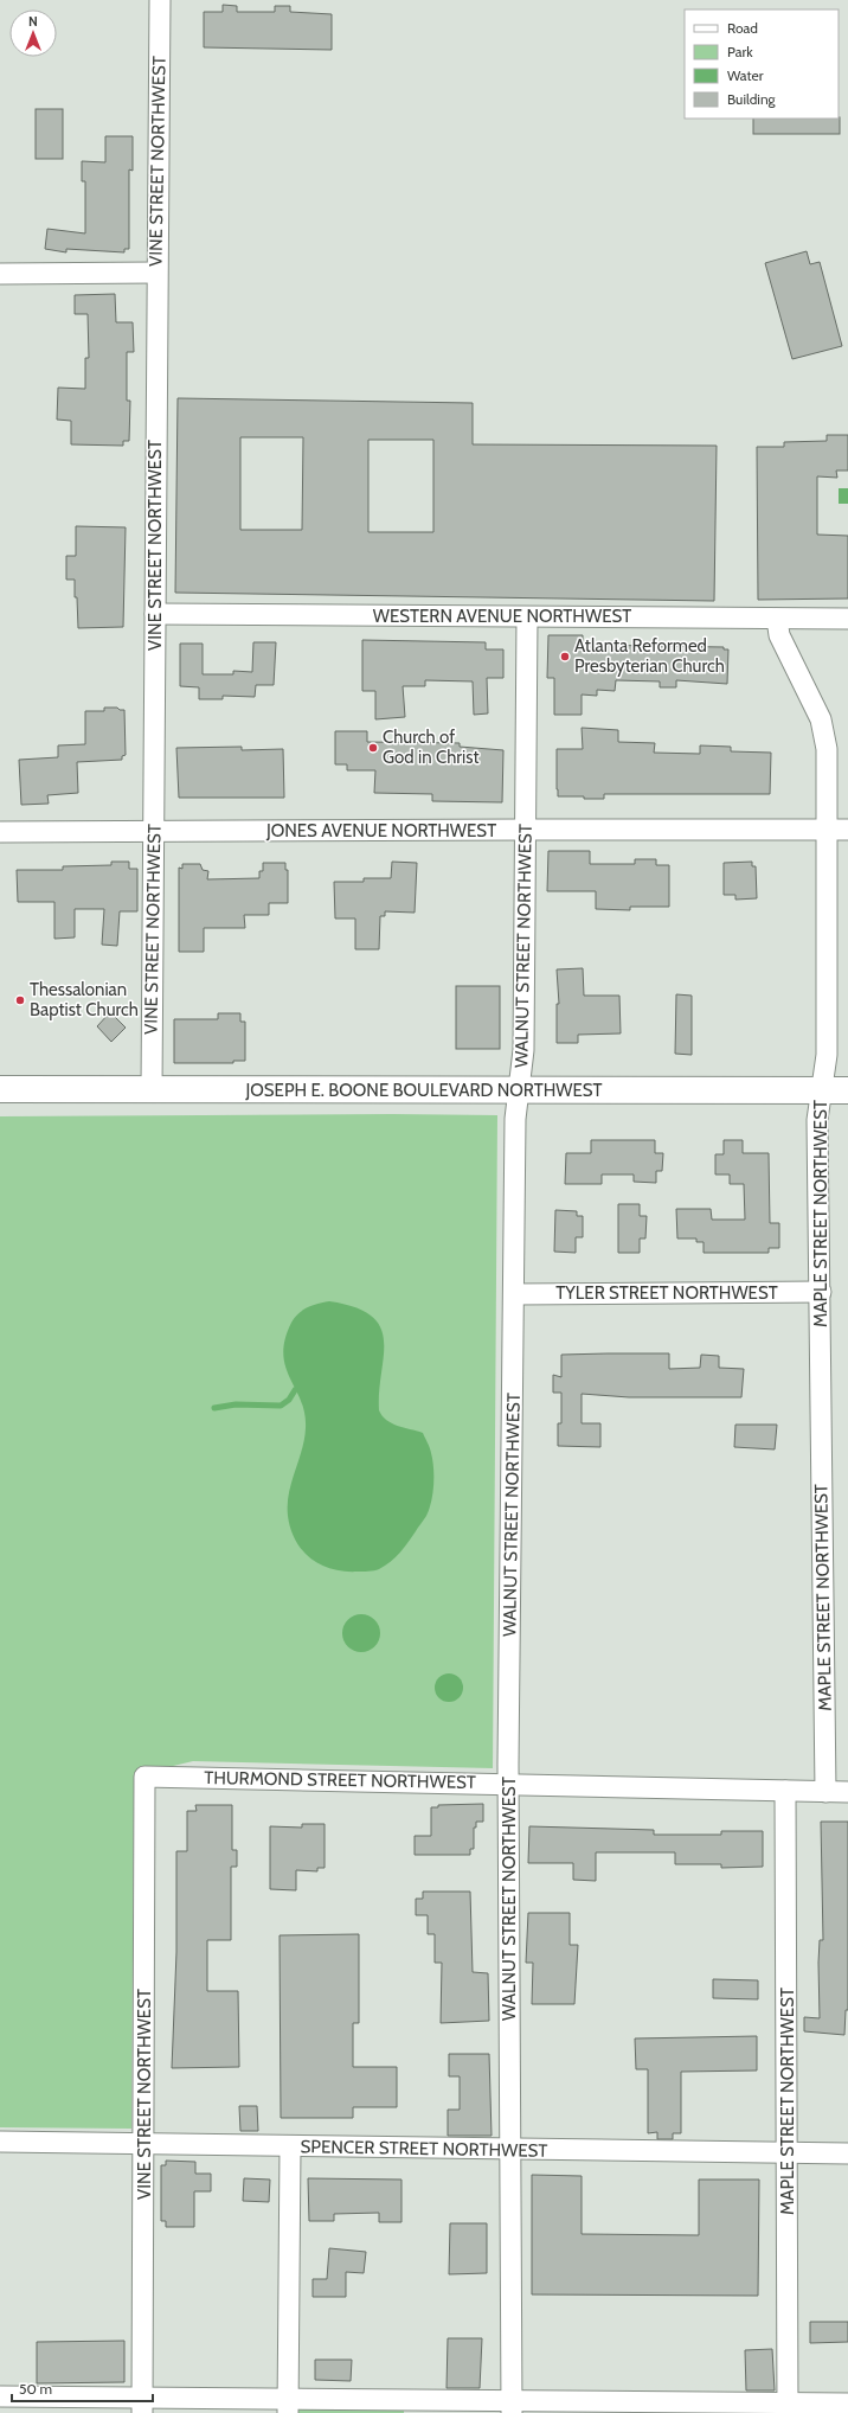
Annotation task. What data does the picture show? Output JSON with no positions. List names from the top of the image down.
{
  "streets": {
    "main road": ["JOSEPH E. BOONE BOULEVARD NORTHWEST"],
    "street": [
      "VINE STREET NORTHWEST",
      "WESTERN AVENUE NORTHWEST",
      "JONES AVENUE NORTHWEST",
      "WALNUT STREET NORTHWEST",
      "MAPLE STREET NORTHWEST",
      "TYLER STREET NORTHWEST",
      "THURMOND STREET NORTHWEST",
      "SPENCER STREET NORTHWEST"
    ]
  },
  "crossings": [
    ["VINE STREET NORTHWEST", "WESTERN AVENUE NORTHWEST"],
    ["VINE STREET NORTHWEST", "JONES AVENUE NORTHWEST"],
    ["VINE STREET NORTHWEST", "JOSEPH E. BOONE BOULEVARD NORTHWEST"],
    ["VINE STREET NORTHWEST", "THURMOND STREET NORTHWEST"],
    ["VINE STREET NORTHWEST", "SPENCER STREET NORTHWEST"],
    ["WESTERN AVENUE NORTHWEST", "WALNUT STREET NORTHWEST"],
    ["WESTERN AVENUE NORTHWEST", "MAPLE STREET NORTHWEST"],
    ["JONES AVENUE NORTHWEST", "WALNUT STREET NORTHWEST"],
    ["JONES AVENUE NORTHWEST", "MAPLE STREET NORTHWEST"],
    ["WALNUT STREET NORTHWEST", "JOSEPH E. BOONE BOULEVARD NORTHWEST"],
    ["WALNUT STREET NORTHWEST", "TYLER STREET NORTHWEST"],
    ["WALNUT STREET NORTHWEST", "THURMOND STREET NORTHWEST"],
    ["WALNUT STREET NORTHWEST", "SPENCER STREET NORTHWEST"],
    ["JOSEPH E. BOONE BOULEVARD NORTHWEST", "MAPLE STREET NORTHWEST"],
    ["MAPLE STREET NORTHWEST", "TYLER STREET NORTHWEST"],
    ["MAPLE STREET NORTHWEST", "THURMOND STREET NORTHWEST"],
    ["MAPLE STREET NORTHWEST", "SPENCER STREET NORTHWEST"]
  ],
  "places": ["Atlanta Reformed Presbyterian Church", "Church of God in Christ", "Thessalonian Baptist Church"],
  "legend": [
    "Road",
    "Park",
    "Water",
    "Building"
  ],
  "scale_bar": "50 m",
  "north": "top"
}
